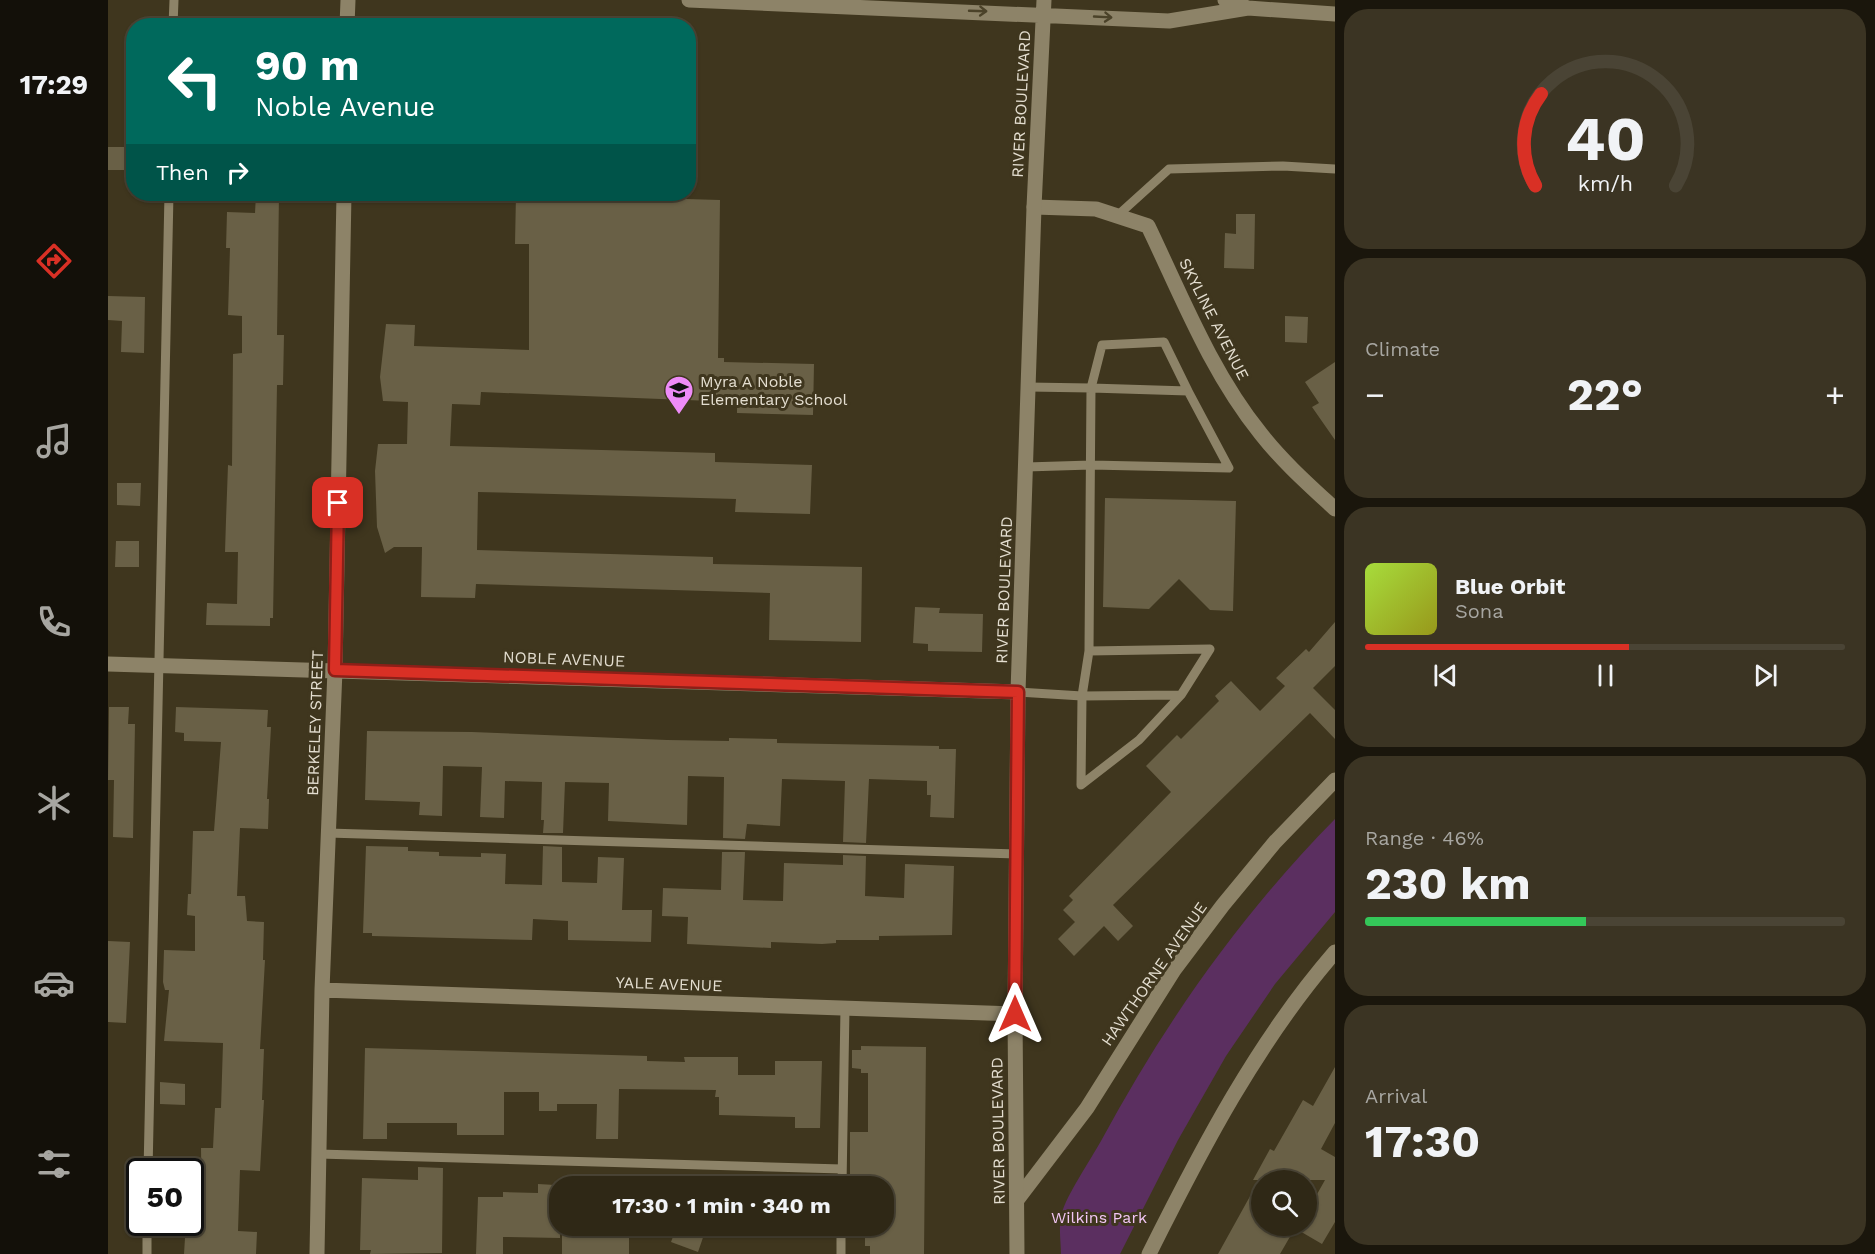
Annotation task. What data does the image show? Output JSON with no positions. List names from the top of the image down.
{
  "streets": {
    "street": [
      "RIVER BOULEVARD",
      "SKYLINE AVENUE",
      "NOBLE AVENUE",
      "BERKELEY STREET",
      "HAWTHORNE AVENUE",
      "YALE AVENUE"
    ]
  },
  "crossings": [
    ["RIVER BOULEVARD", "SKYLINE AVENUE"],
    ["RIVER BOULEVARD", "NOBLE AVENUE"],
    ["RIVER BOULEVARD", "HAWTHORNE AVENUE"],
    ["RIVER BOULEVARD", "YALE AVENUE"],
    ["NOBLE AVENUE", "BERKELEY STREET"],
    ["BERKELEY STREET", "YALE AVENUE"]
  ],
  "parks": ["Wilkins Park"],
  "places": {
    "school or university": ["Myra A Noble Elementary School"]
  },
  "page": {
    "tabs": "17:29",
    "turn": ["90 m", "Noble Avenue"],
    "then": "Then",
    "tile": [
      "Climate",
      ["Range · 46%", "230 km"],
      ["Arrival", "17:30"]
    ],
    "heat": ["−", "22°", "+"],
    "song": ["Blue Orbit", "Sona"],
    "limit": "50",
    "trip": "17:30 · 1 min · 340 m",
    "gauge": ["40", "km/h"]
  }
}
